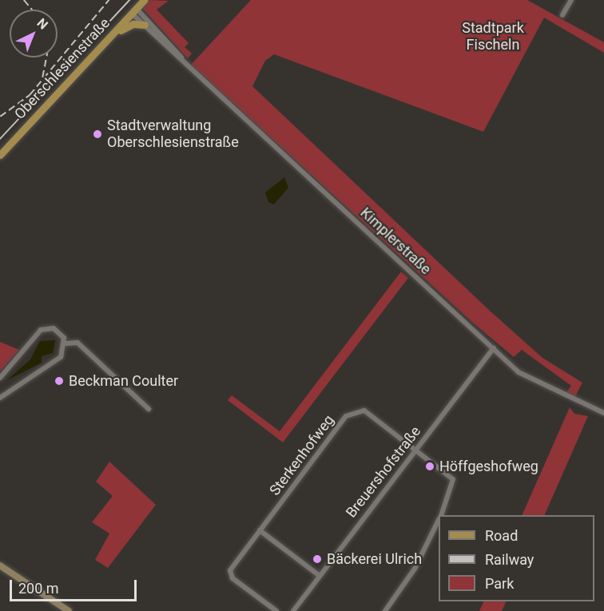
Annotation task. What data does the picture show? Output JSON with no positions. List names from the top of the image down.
{
  "streets": {
    "main road": ["Oberschlesienstraße"],
    "street": ["Kimplerstraße", "Sterkenhofweg", "Breuershofstraße"]
  },
  "crossings": [
    ["Oberschlesienstraße", "Kimplerstraße"],
    ["Kimplerstraße", "Breuershofstraße"],
    ["Sterkenhofweg", "Breuershofstraße"]
  ],
  "parks": ["Stadtpark Fischeln"],
  "places": [
    "Stadtverwaltung Oberschlesienstraße",
    "Beckman Coulter",
    "Höffgeshofweg",
    "Bäckerei Ulrich"
  ],
  "legend": ["Road", "Railway", "Park"],
  "scale_bar": "200 m",
  "north": "top right"
}
